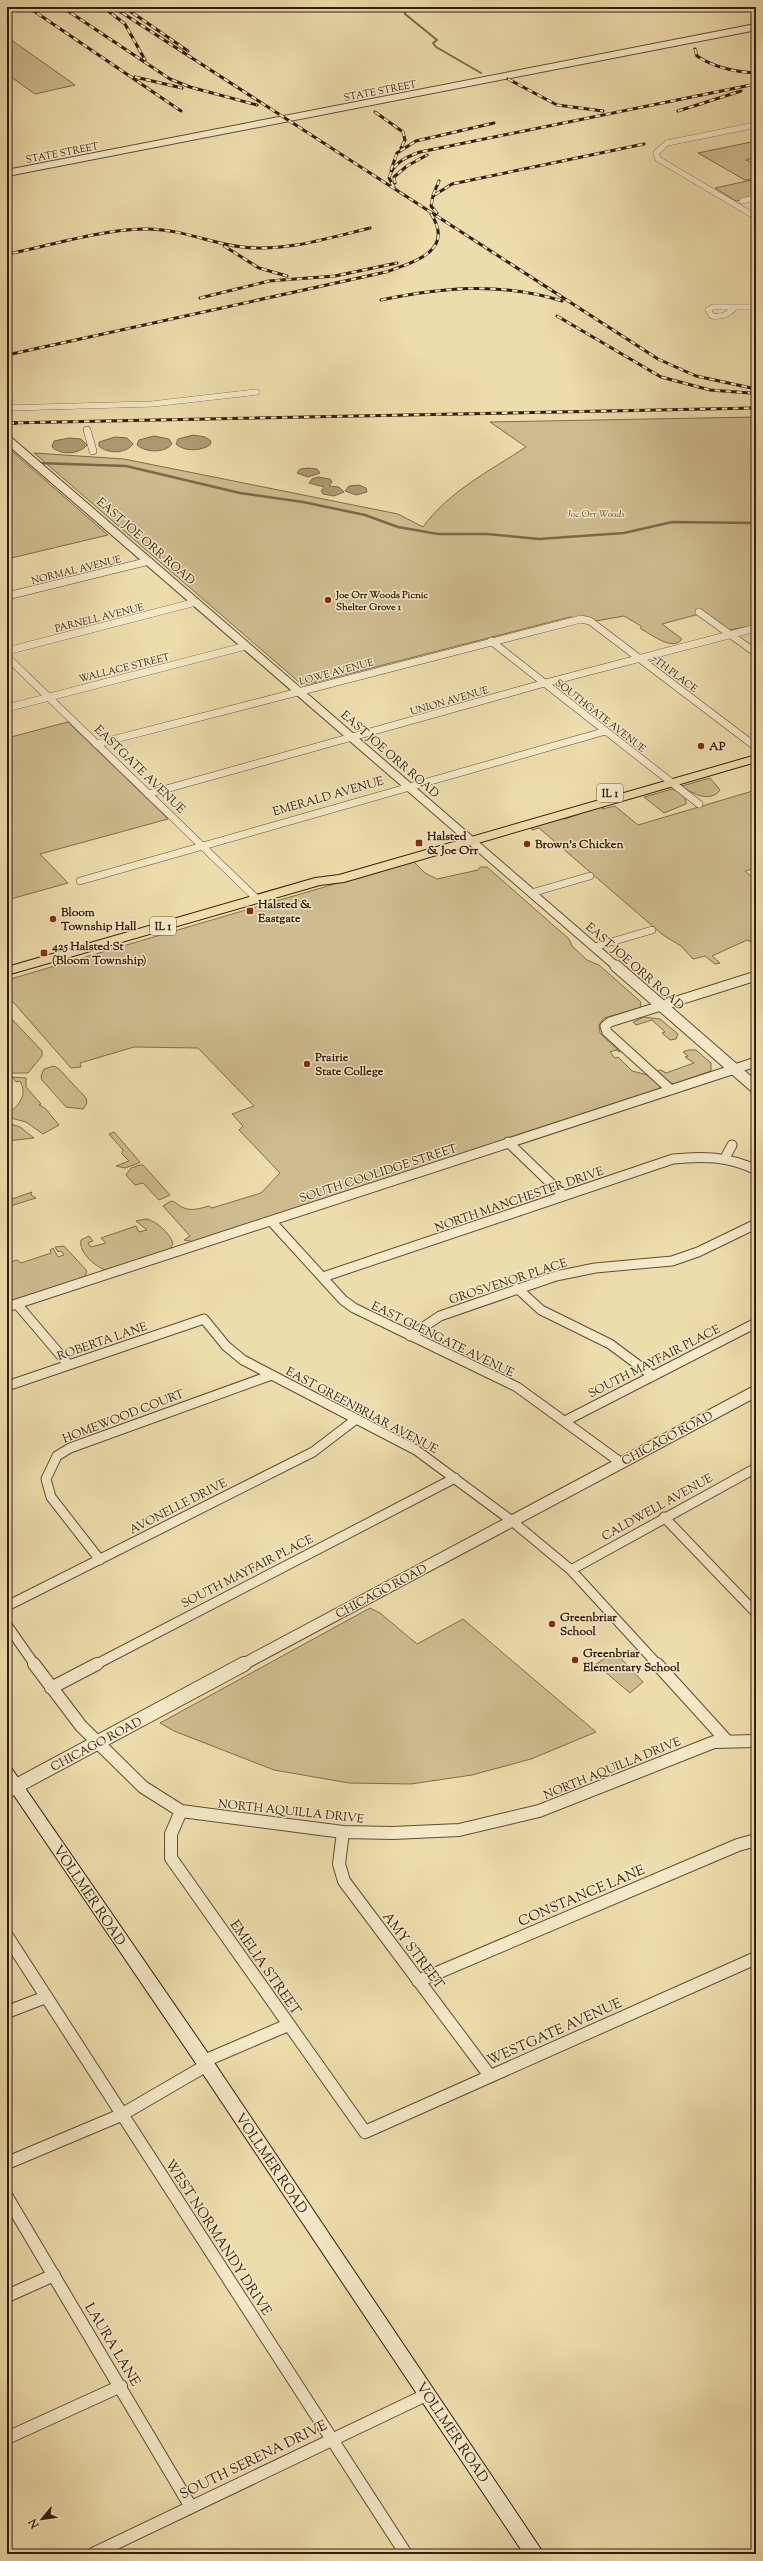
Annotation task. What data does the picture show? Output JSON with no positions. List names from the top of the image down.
{
  "streets": {
    "main road": ["IL 1", "VOLLMER ROAD"],
    "street": [
      "STATE STREET",
      "EAST JOE ORR ROAD",
      "NORMAL AVENUE",
      "PARNELL AVENUE",
      "WALLACE STREET",
      "LOWE AVENUE",
      "7TH PLACE",
      "UNION AVENUE",
      "SOUTHGATE AVENUE",
      "EASTGATE AVENUE",
      "EMERALD AVENUE",
      "SOUTH COOLIDGE STREET",
      "NORTH MANCHESTER DRIVE",
      "GROSVENOR PLACE",
      "EAST GLENGATE AVENUE",
      "ROBERTA LANE",
      "SOUTH MAYFAIR PLACE",
      "EAST GREENBRIAR AVENUE",
      "HOMEWOOD COURT",
      "CHICAGO ROAD",
      "AVONELLE DRIVE",
      "CALDWELL AVENUE",
      "NORTH AQUILLA DRIVE",
      "CONSTANCE LANE",
      "AMY STREET",
      "EMELIA STREET",
      "WESTGATE AVENUE",
      "WEST NORMANDY DRIVE",
      "LAURA LANE",
      "SOUTH SERENA DRIVE"
    ]
  },
  "crossings": [
    ["EAST JOE ORR ROAD", "NORMAL AVENUE"],
    ["EAST JOE ORR ROAD", "PARNELL AVENUE"],
    ["EAST JOE ORR ROAD", "WALLACE STREET"],
    ["EAST JOE ORR ROAD", "LOWE AVENUE"],
    ["EAST JOE ORR ROAD", "UNION AVENUE"],
    ["EAST JOE ORR ROAD", "IL 1"],
    ["EAST JOE ORR ROAD", "EMERALD AVENUE"],
    ["EAST JOE ORR ROAD", "SOUTH COOLIDGE STREET"],
    ["WALLACE STREET", "EASTGATE AVENUE"],
    ["LOWE AVENUE", "7TH PLACE"],
    ["LOWE AVENUE", "SOUTHGATE AVENUE"],
    ["LOWE AVENUE", "EASTGATE AVENUE"],
    ["7TH PLACE", "UNION AVENUE"],
    ["UNION AVENUE", "SOUTHGATE AVENUE"],
    ["UNION AVENUE", "EASTGATE AVENUE"],
    ["SOUTHGATE AVENUE", "IL 1"],
    ["SOUTHGATE AVENUE", "EMERALD AVENUE"],
    ["EASTGATE AVENUE", "IL 1"],
    ["EASTGATE AVENUE", "EMERALD AVENUE"],
    ["SOUTH COOLIDGE STREET", "EAST GLENGATE AVENUE"],
    ["NORTH MANCHESTER DRIVE", "EAST GLENGATE AVENUE"],
    ["GROSVENOR PLACE", "EAST GLENGATE AVENUE"],
    ["EAST GLENGATE AVENUE", "SOUTH MAYFAIR PLACE"],
    ["EAST GLENGATE AVENUE", "CHICAGO ROAD"],
    ["ROBERTA LANE", "EAST GREENBRIAR AVENUE"],
    ["SOUTH MAYFAIR PLACE", "EAST GREENBRIAR AVENUE"],
    ["SOUTH MAYFAIR PLACE", "NORTH AQUILLA DRIVE"],
    ["EAST GREENBRIAR AVENUE", "HOMEWOOD COURT"],
    ["EAST GREENBRIAR AVENUE", "CHICAGO ROAD"],
    ["EAST GREENBRIAR AVENUE", "AVONELLE DRIVE"],
    ["EAST GREENBRIAR AVENUE", "CALDWELL AVENUE"],
    ["EAST GREENBRIAR AVENUE", "NORTH AQUILLA DRIVE"],
    ["HOMEWOOD COURT", "AVONELLE DRIVE"],
    ["CHICAGO ROAD", "NORTH AQUILLA DRIVE"],
    ["CHICAGO ROAD", "VOLLMER ROAD"],
    ["NORTH AQUILLA DRIVE", "AMY STREET"],
    ["NORTH AQUILLA DRIVE", "EMELIA STREET"],
    ["VOLLMER ROAD", "SOUTH SERENA DRIVE"],
    ["CONSTANCE LANE", "AMY STREET"],
    ["AMY STREET", "WESTGATE AVENUE"],
    ["EMELIA STREET", "WESTGATE AVENUE"],
    ["WEST NORMANDY DRIVE", "SOUTH SERENA DRIVE"],
    ["LAURA LANE", "SOUTH SERENA DRIVE"]
  ],
  "parks": ["Joe Orr Woods"],
  "places": {
    "other": [
      "Joe Orr Woods Picnic Shelter Grove 1",
      "AP",
      "Brown's Chicken",
      "Bloom Township Hall",
      "Prairie State College",
      "Greenbriar School",
      "Greenbriar Elementary School"
    ],
    "transit": ["Halsted & Joe Orr", "Halsted & Eastgate", "425 Halsted St (Bloom Township)"]
  },
  "north": "bottom left"
}
